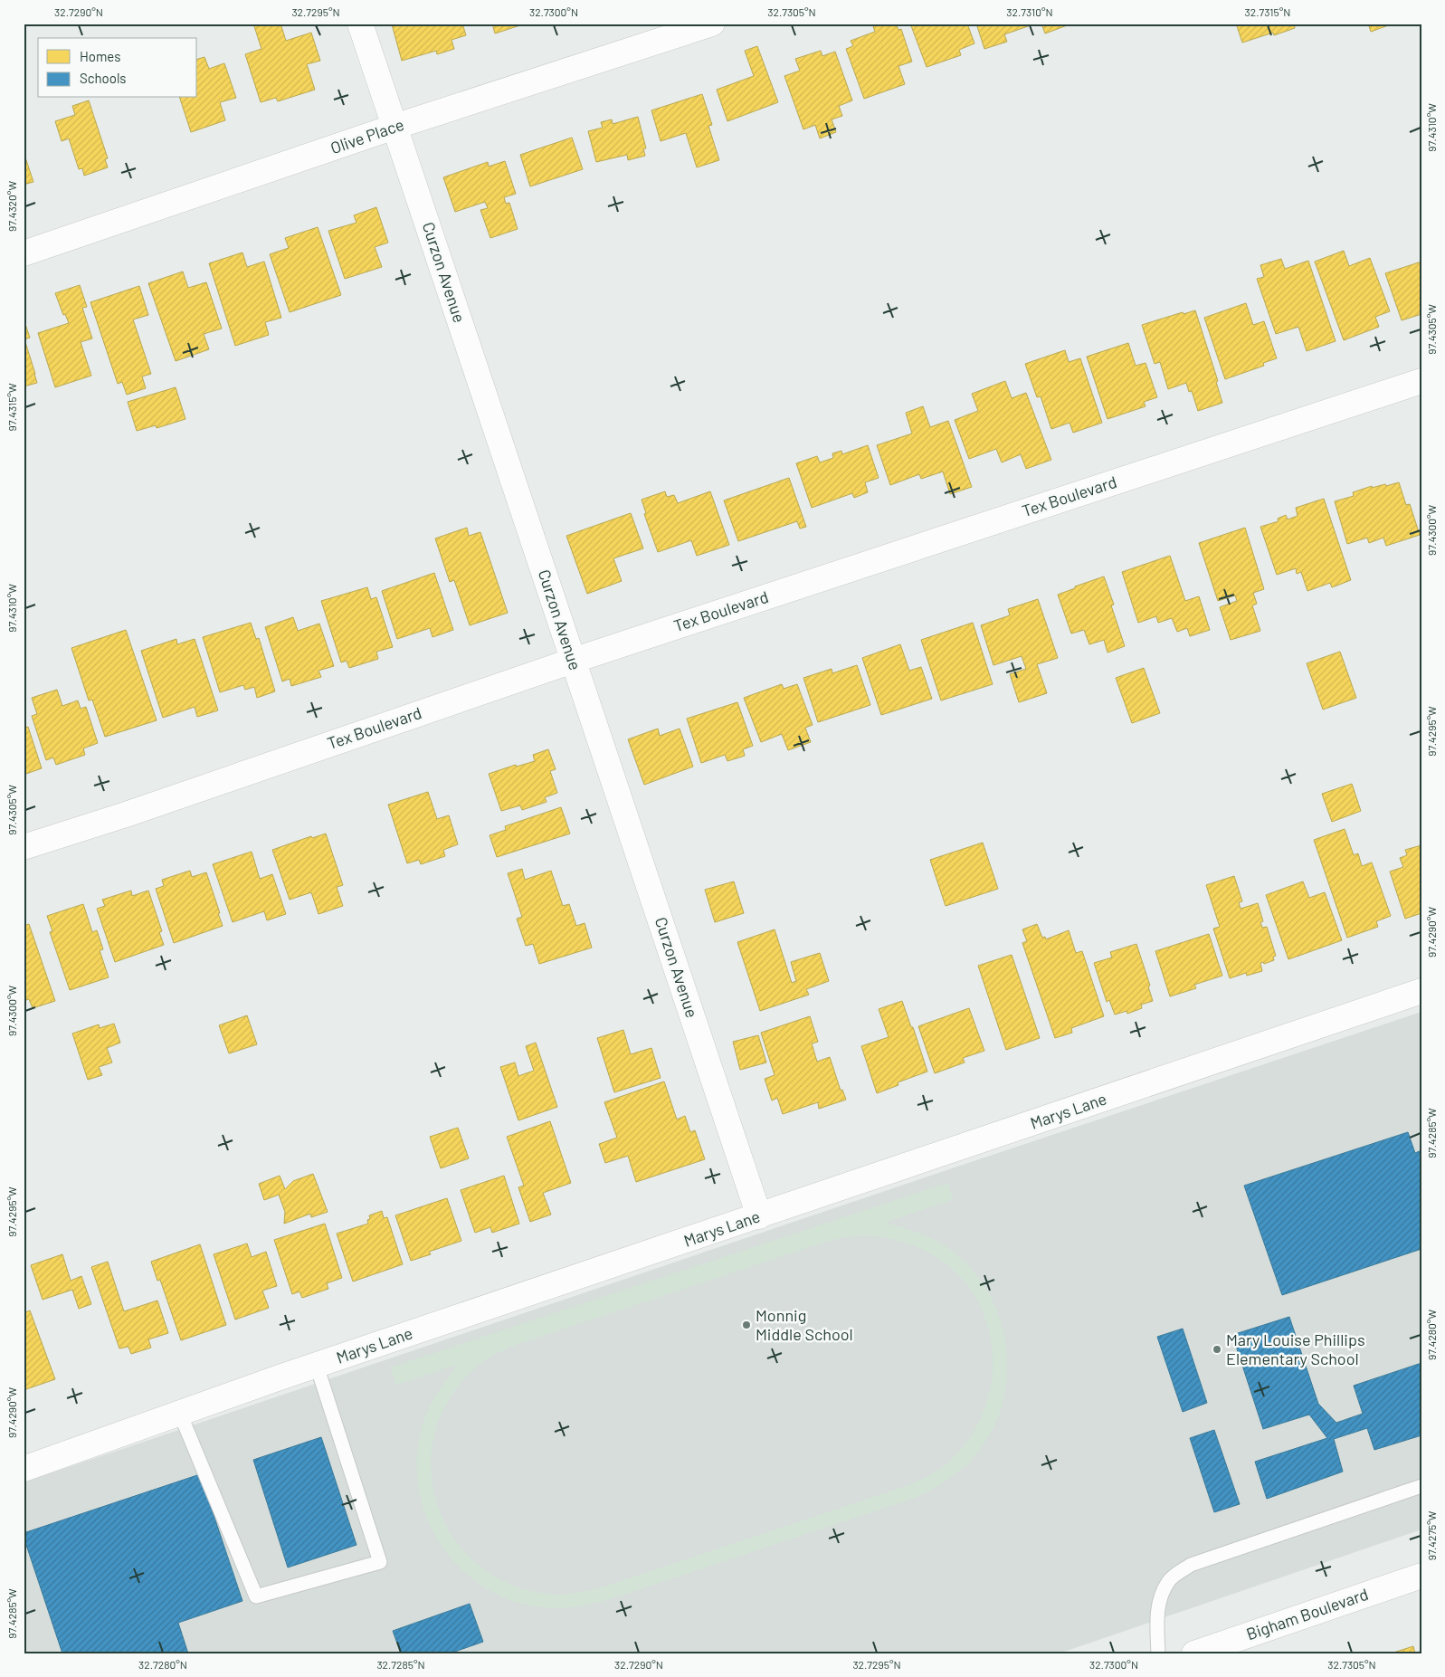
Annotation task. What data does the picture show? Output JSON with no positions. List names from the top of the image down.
{
  "streets": {
    "street": [
      "Olive Place",
      "Curzon Avenue",
      "Tex Boulevard",
      "Marys Lane",
      "Bigham Boulevard"
    ]
  },
  "crossings": [
    ["Olive Place", "Curzon Avenue"],
    ["Curzon Avenue", "Tex Boulevard"],
    ["Curzon Avenue", "Marys Lane"]
  ],
  "places": ["Monnig Middle School", "Mary Louise Phillips Elementary School"],
  "legend": ["Homes", "Schools"],
  "coordinates": [
    "32.7290°N",
    "32.7295°N",
    "32.7300°N",
    "32.7305°N",
    "32.7310°N",
    "32.7315°N",
    "97.4310°W",
    "97.4320°W",
    "97.4305°W",
    "97.4315°W",
    "97.4300°W",
    "97.4295°W",
    "97.4290°W",
    "97.4285°W",
    "97.4280°W",
    "97.4275°W",
    "32.7280°N",
    "32.7285°N"
  ]
}
